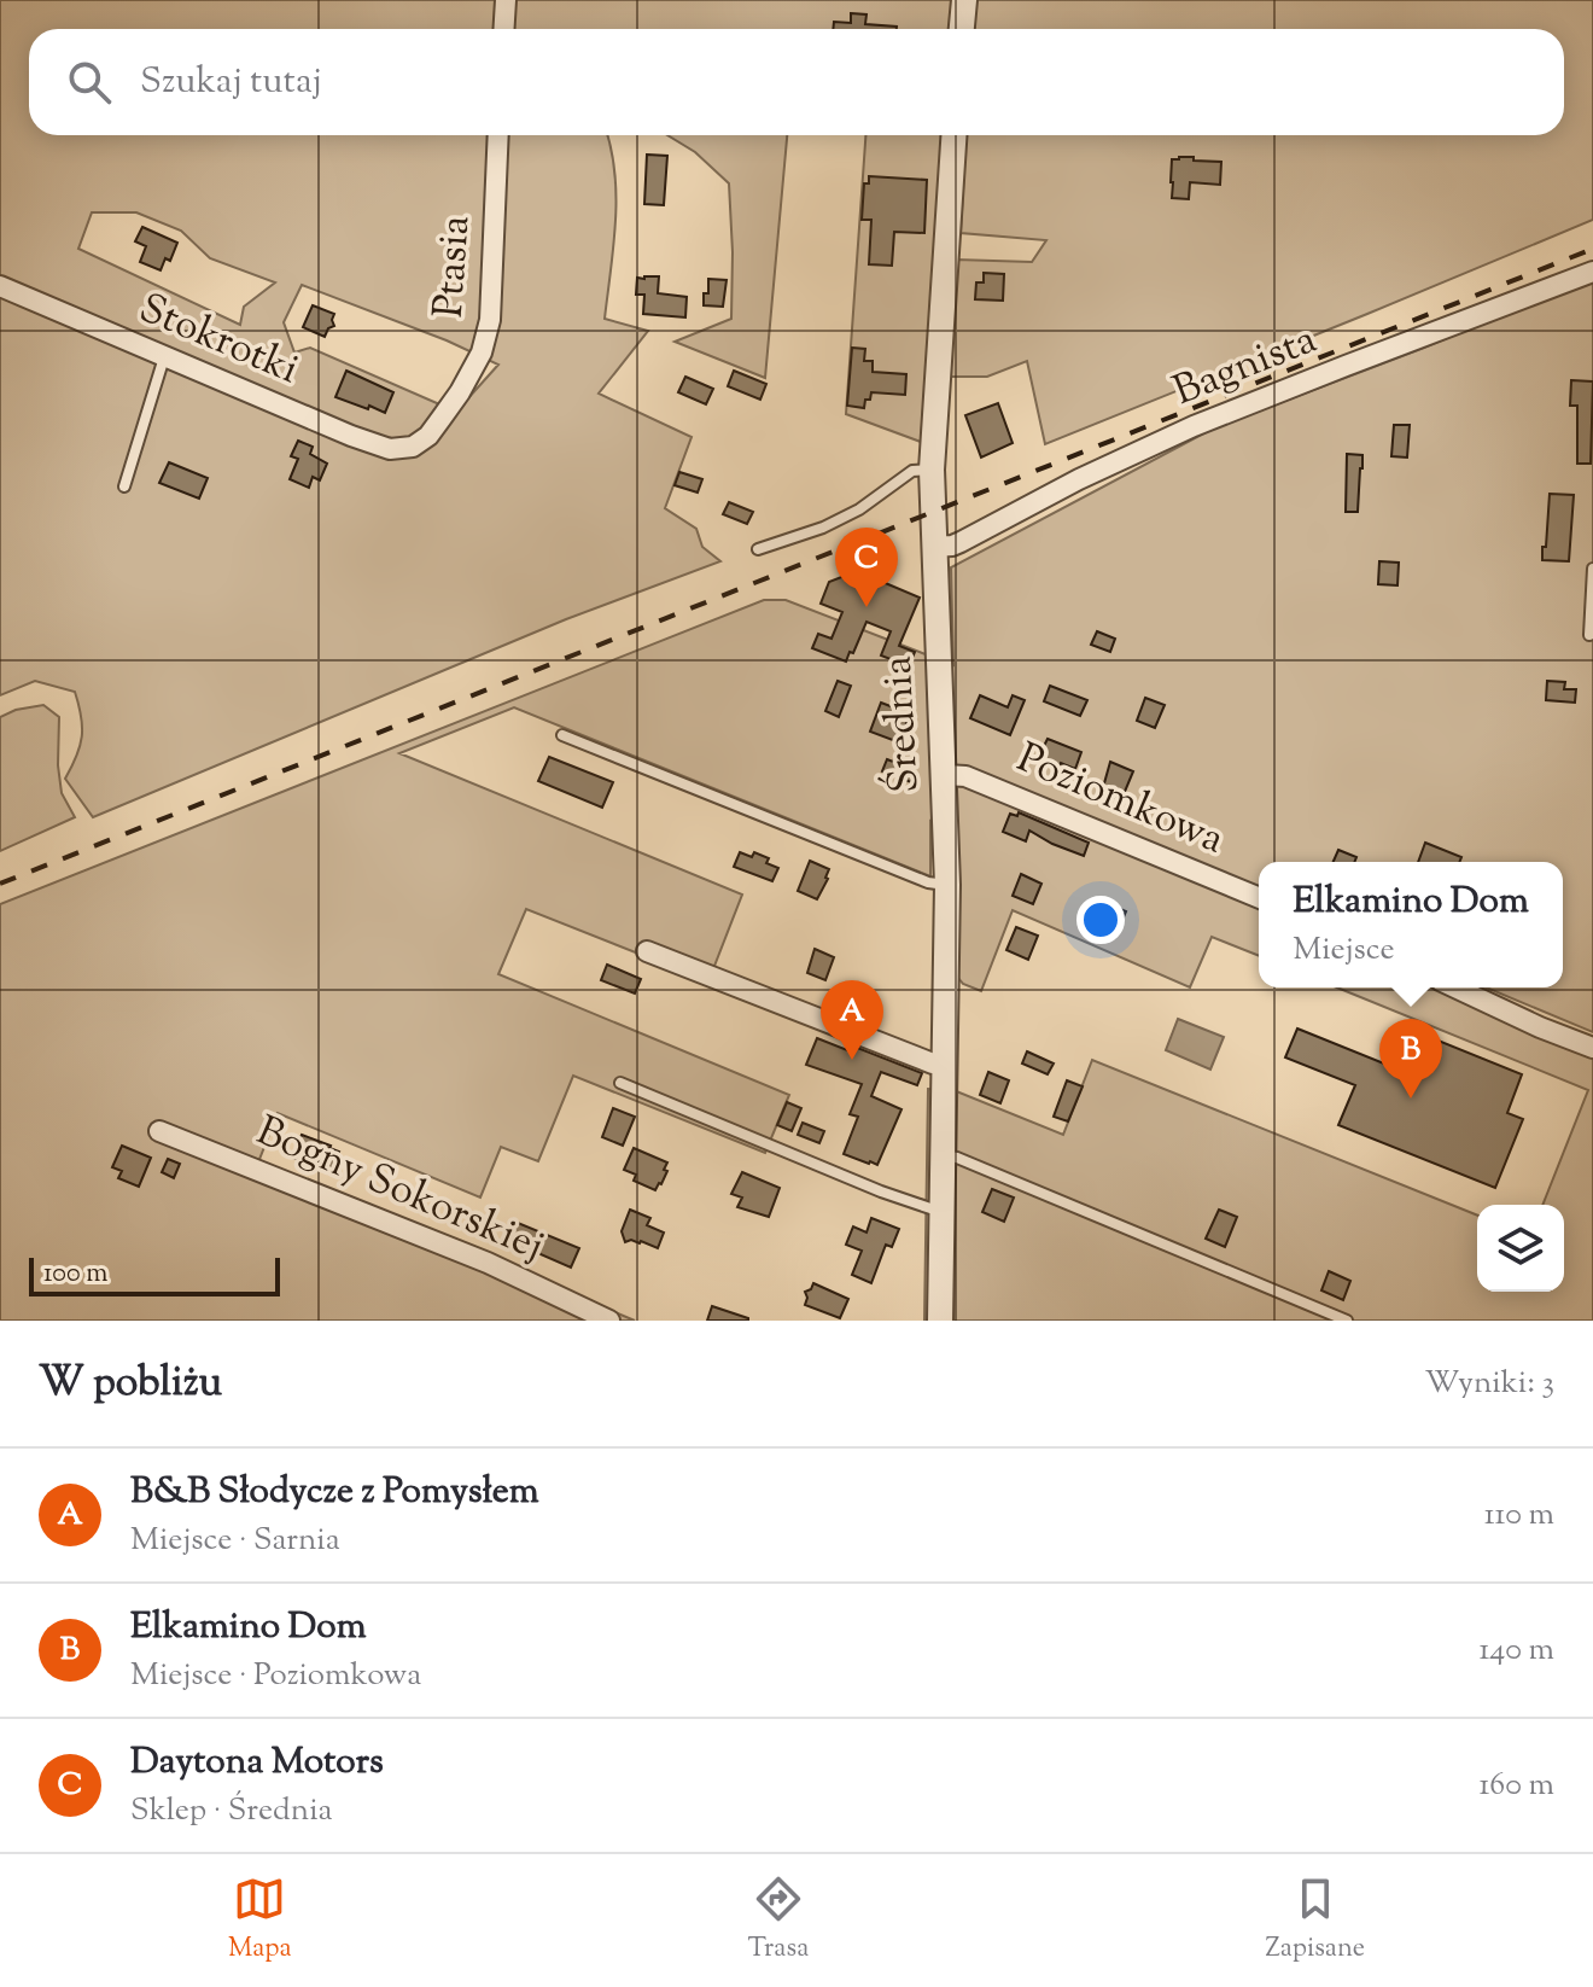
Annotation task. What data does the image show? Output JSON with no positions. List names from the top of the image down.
{
  "streets": {
    "street": [
      "Ptasia",
      "Stokrotki",
      "Bagnista",
      "Średnia",
      "Poziomkowa",
      "Bogny Sokorskiej"
    ]
  },
  "crossings": [
    ["Ptasia", "Stokrotki"],
    ["Bagnista", "Średnia"],
    ["Średnia", "Poziomkowa"]
  ],
  "scale_bar": "100 m",
  "page": {
    "search": "Szukaj tutaj",
    "pins": ["C", "A", "B"],
    "popup": ["Elkamino Dom", "Miejsce"],
    "scale": "100 m",
    "heading": ["W pobliżu", "Wyniki: 3"],
    "list": [
      {
        "mark": "A",
        "name": "B&B Słodycze z Pomysłem",
        "note": "Miejsce · Sarnia",
        "value": "110 m"
      },
      {
        "mark": "B",
        "name": "Elkamino Dom",
        "note": "Miejsce · Poziomkowa",
        "value": "140 m"
      },
      {
        "mark": "C",
        "name": "Daytona Motors",
        "note": "Sklep · Średnia",
        "value": "160 m"
      }
    ],
    "nav": ["Mapa", "Trasa", "Zapisane"]
  }
}
